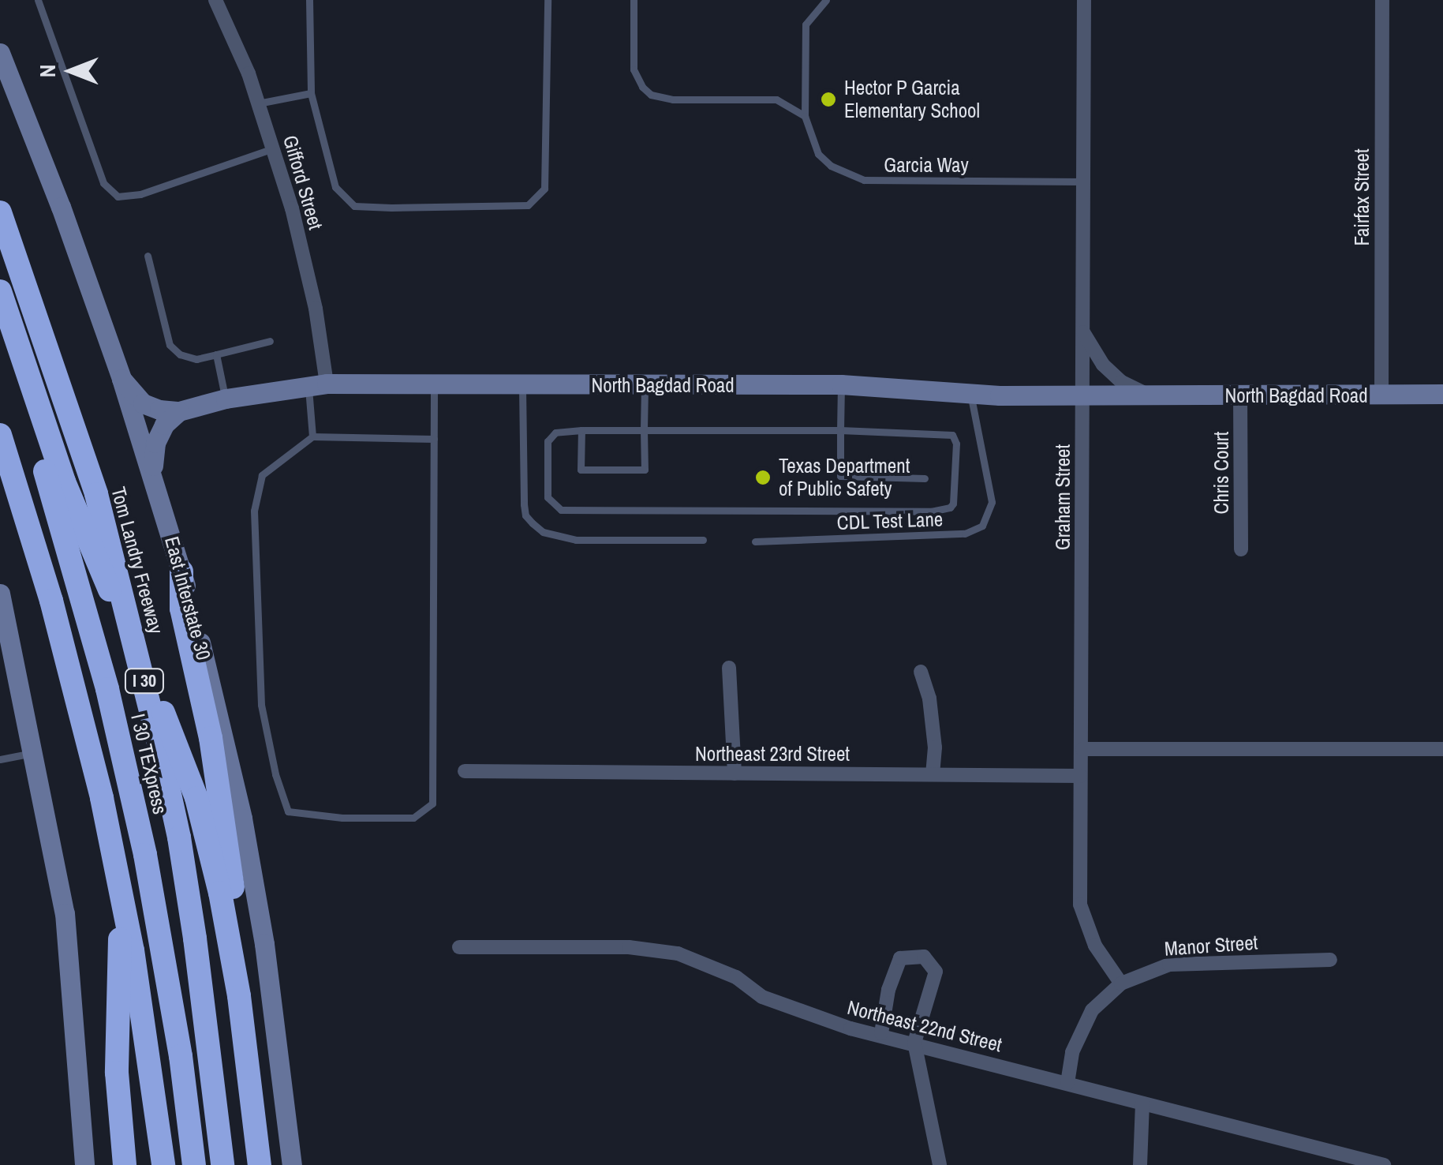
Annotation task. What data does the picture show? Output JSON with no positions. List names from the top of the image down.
{
  "streets": {
    "highway": ["Tom Landry Freeway", "I 30", "I 30 TEXpress"],
    "main road": ["North Bagdad Road", "East Interstate 30"],
    "street": [
      "Gifford Street",
      "Fairfax Street",
      "Chris Court",
      "Graham Street",
      "Northeast 23rd Street",
      "Manor Street",
      "Northeast 22nd Street"
    ],
    "lane": ["Garcia Way", "CDL Test Lane"]
  },
  "crossings": [
    ["Garcia Way", "Graham Street"],
    ["Gifford Street", "North Bagdad Road"],
    ["Fairfax Street", "North Bagdad Road"],
    ["North Bagdad Road", "Chris Court"],
    ["North Bagdad Road", "Graham Street"],
    ["North Bagdad Road", "CDL Test Lane"],
    ["Graham Street", "Northeast 23rd Street"],
    ["Graham Street", "Manor Street"],
    ["Manor Street", "Northeast 22nd Street"]
  ],
  "places": ["Hector P Garcia Elementary School", "Texas Department of Public Safety"],
  "north": "left"
}
